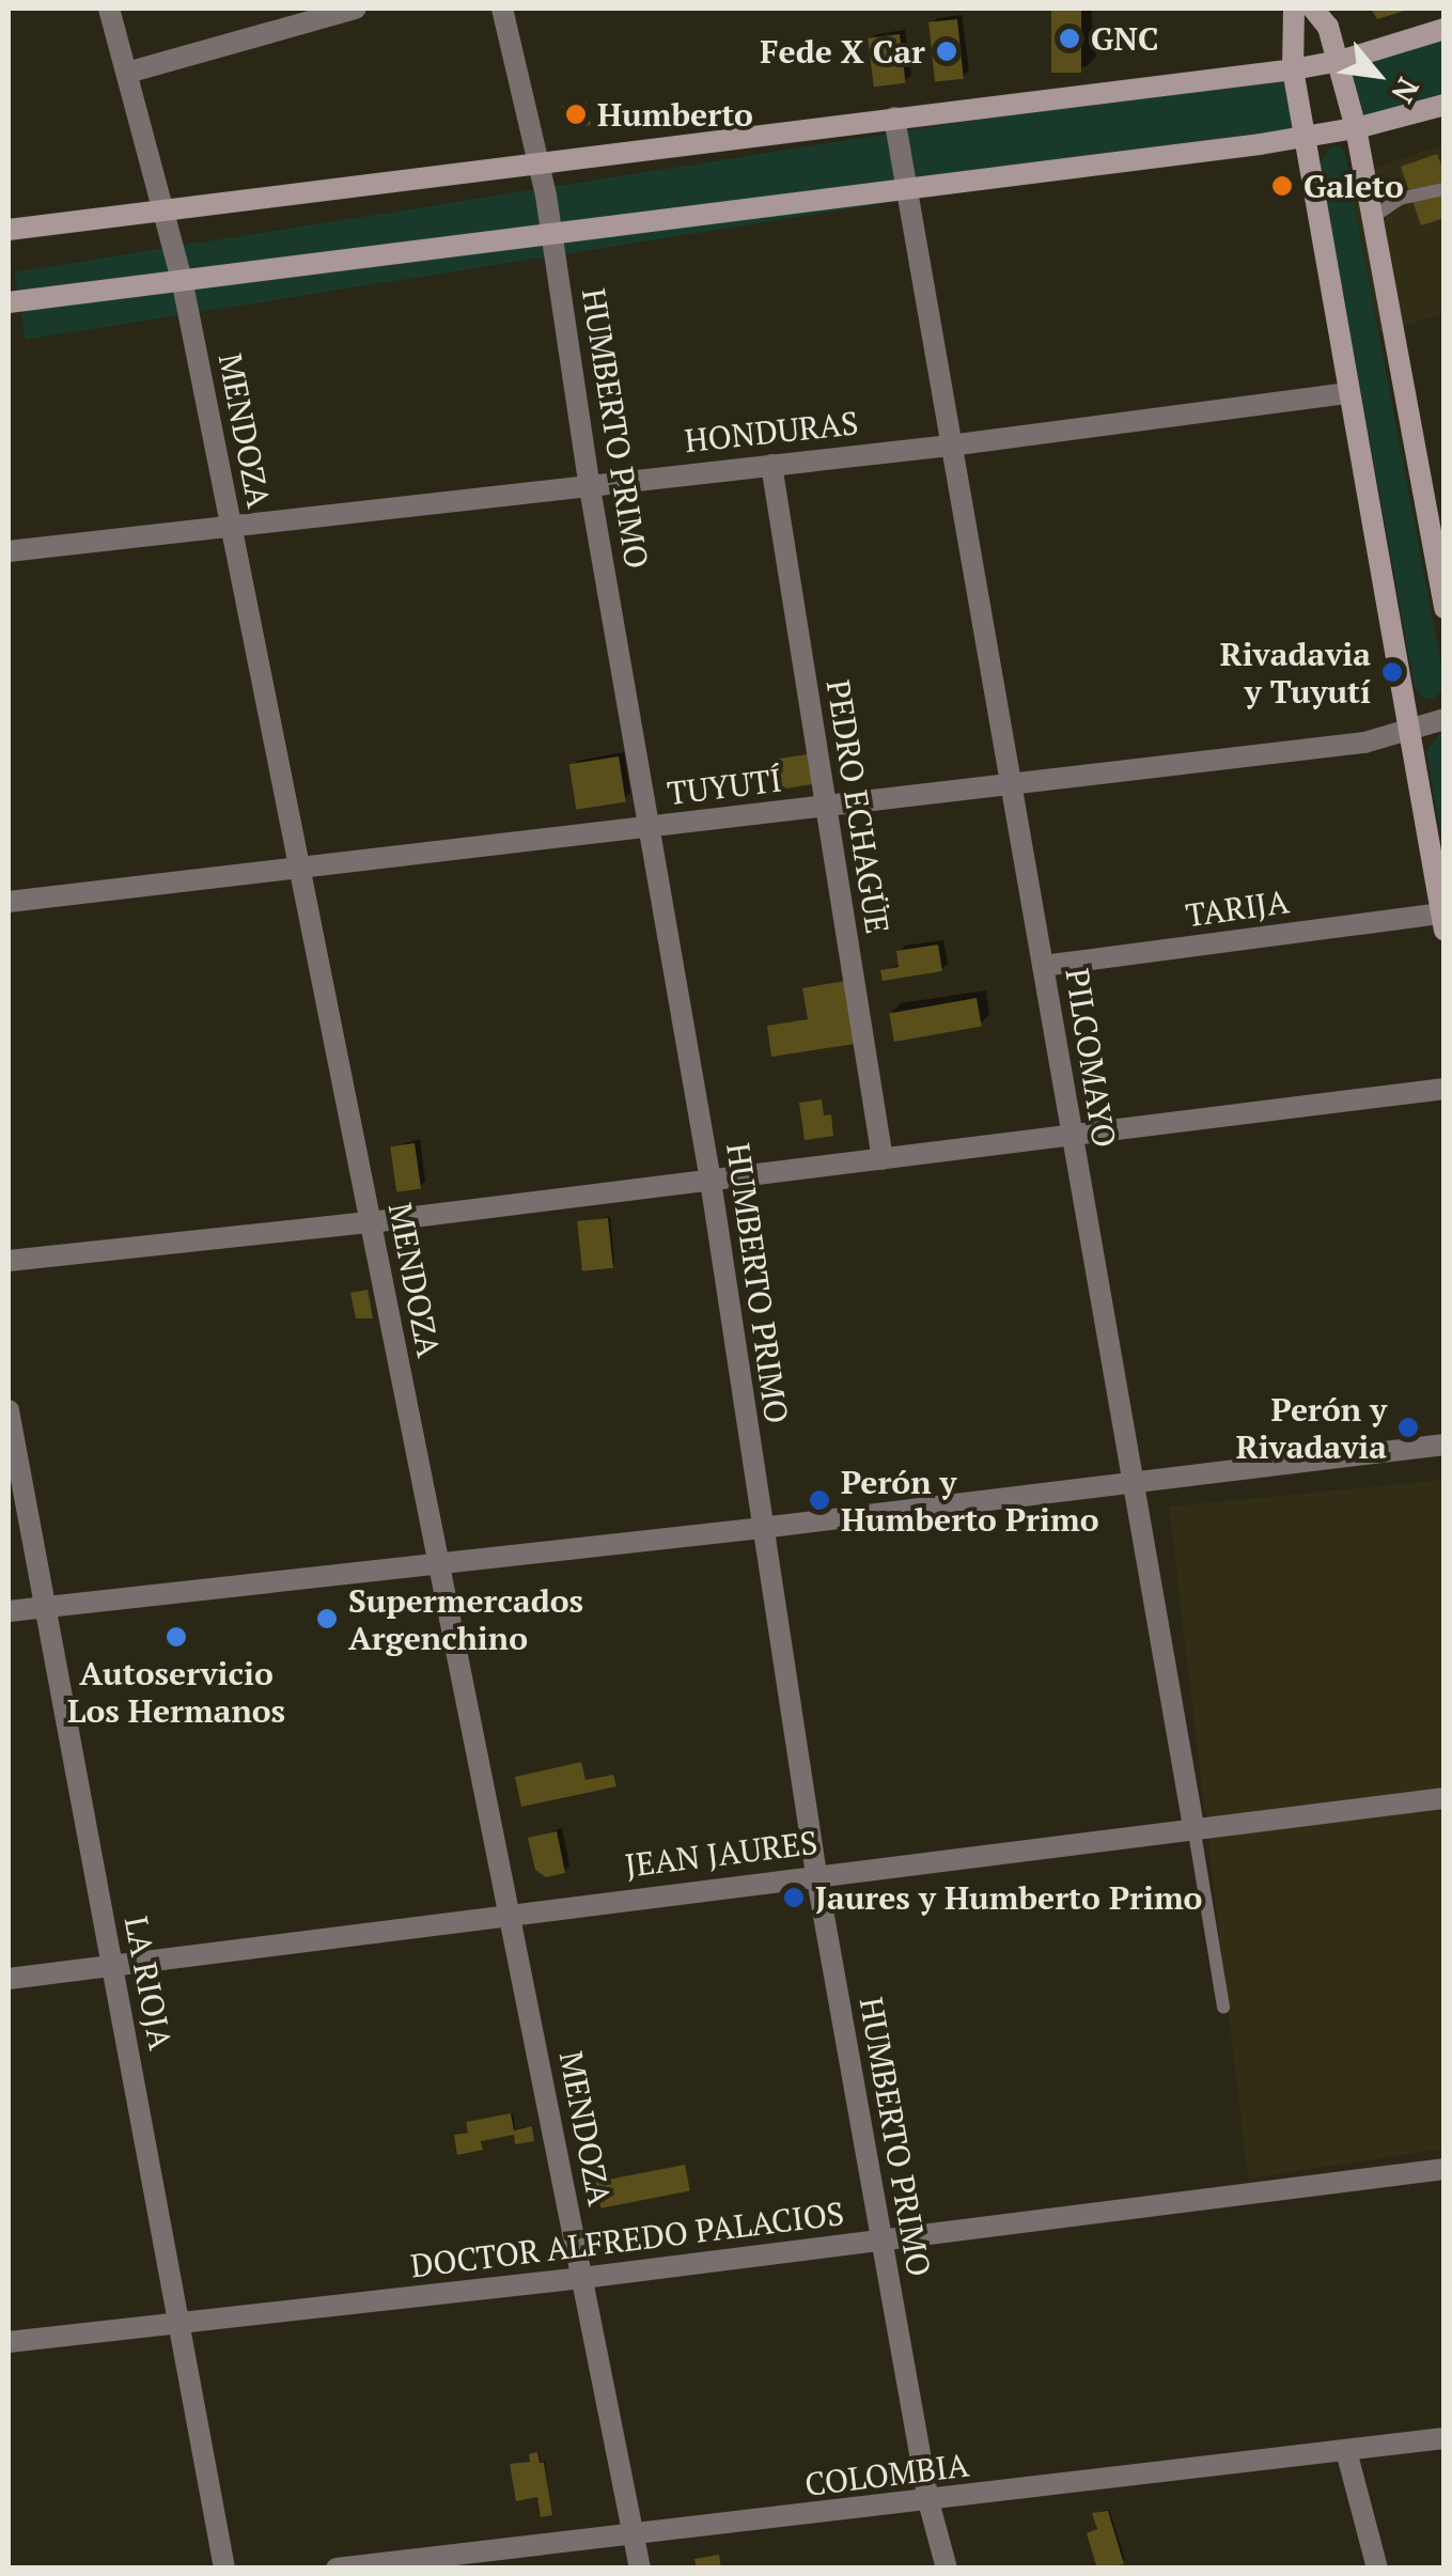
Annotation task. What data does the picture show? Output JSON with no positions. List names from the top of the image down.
{
  "streets": {
    "street": [
      "HUMBERTO PRIMO",
      "MENDOZA",
      "HONDURAS",
      "TUYUTÍ",
      "PEDRO ECHAGÜE",
      "TARIJA",
      "PILCOMAYO",
      "JEAN JAURES",
      "LA RIOJA",
      "DOCTOR ALFREDO PALACIOS",
      "COLOMBIA"
    ]
  },
  "crossings": [
    ["HUMBERTO PRIMO", "HONDURAS"],
    ["HUMBERTO PRIMO", "TUYUTÍ"],
    ["HUMBERTO PRIMO", "JEAN JAURES"],
    ["HUMBERTO PRIMO", "DOCTOR ALFREDO PALACIOS"],
    ["HUMBERTO PRIMO", "COLOMBIA"],
    ["MENDOZA", "HONDURAS"],
    ["MENDOZA", "TUYUTÍ"],
    ["MENDOZA", "JEAN JAURES"],
    ["MENDOZA", "DOCTOR ALFREDO PALACIOS"],
    ["MENDOZA", "COLOMBIA"],
    ["HONDURAS", "PEDRO ECHAGÜE"],
    ["HONDURAS", "PILCOMAYO"],
    ["TUYUTÍ", "PEDRO ECHAGÜE"],
    ["TUYUTÍ", "PILCOMAYO"],
    ["TARIJA", "PILCOMAYO"],
    ["PILCOMAYO", "JEAN JAURES"],
    ["JEAN JAURES", "LA RIOJA"],
    ["LA RIOJA", "DOCTOR ALFREDO PALACIOS"]
  ],
  "places": [
    "GNC",
    "Fede X Car",
    "Humberto",
    "Galeto",
    "Rivadavia y Tuyutí",
    "Perón y Rivadavia",
    "Perón y Humberto Primo",
    "Supermercados Argenchino",
    "Autoservicio Los Hermanos",
    "Jaures y Humberto Primo"
  ],
  "north": "bottom right"
}
